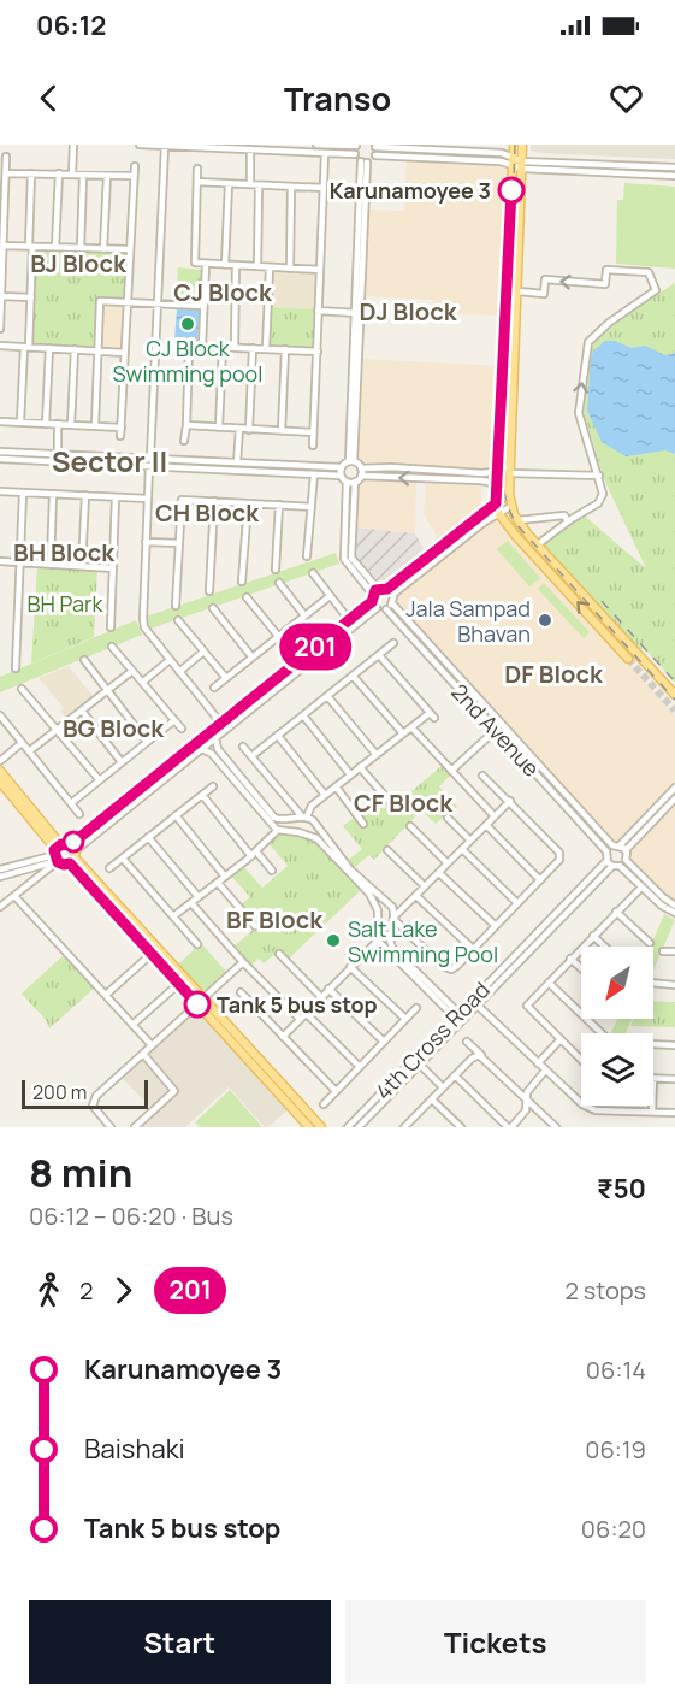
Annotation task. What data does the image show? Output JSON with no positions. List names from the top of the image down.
{
  "streets": {
    "street": ["2nd Avenue", "4th Cross Road"]
  },
  "districts": [
    "BJ Block",
    "CJ Block",
    "DJ Block",
    "Sector II",
    "CH Block",
    "BH Block",
    "DF Block",
    "BG Block",
    "CF Block",
    "BF Block"
  ],
  "parks": ["BH Park"],
  "places": [
    "Karunamoyee 3",
    "CJ Block Swimming pool",
    "Jala Sampad Bhavan",
    "Salt Lake Swimming Pool",
    "Tank 5 bus stop"
  ],
  "lines": ["bus line 201"],
  "scale_bar": "200 m",
  "north": "bottom left",
  "page": {
    "status": "06:12",
    "header": "Transo",
    "on_map": "201",
    "scale": "200 m",
    "heading": ["8 min", "06:12 – 06:20 · Bus", "₹50"],
    "legs": ["2", "201", "2 stops"],
    "list": [
      {
        "name": "Karunamoyee 3",
        "value": "06:14"
      },
      {
        "name": "Baishaki",
        "value": "06:19"
      },
      {
        "name": "Tank 5 bus stop",
        "value": "06:20"
      }
    ],
    "buttons": ["Start", "Tickets"]
  }
}
